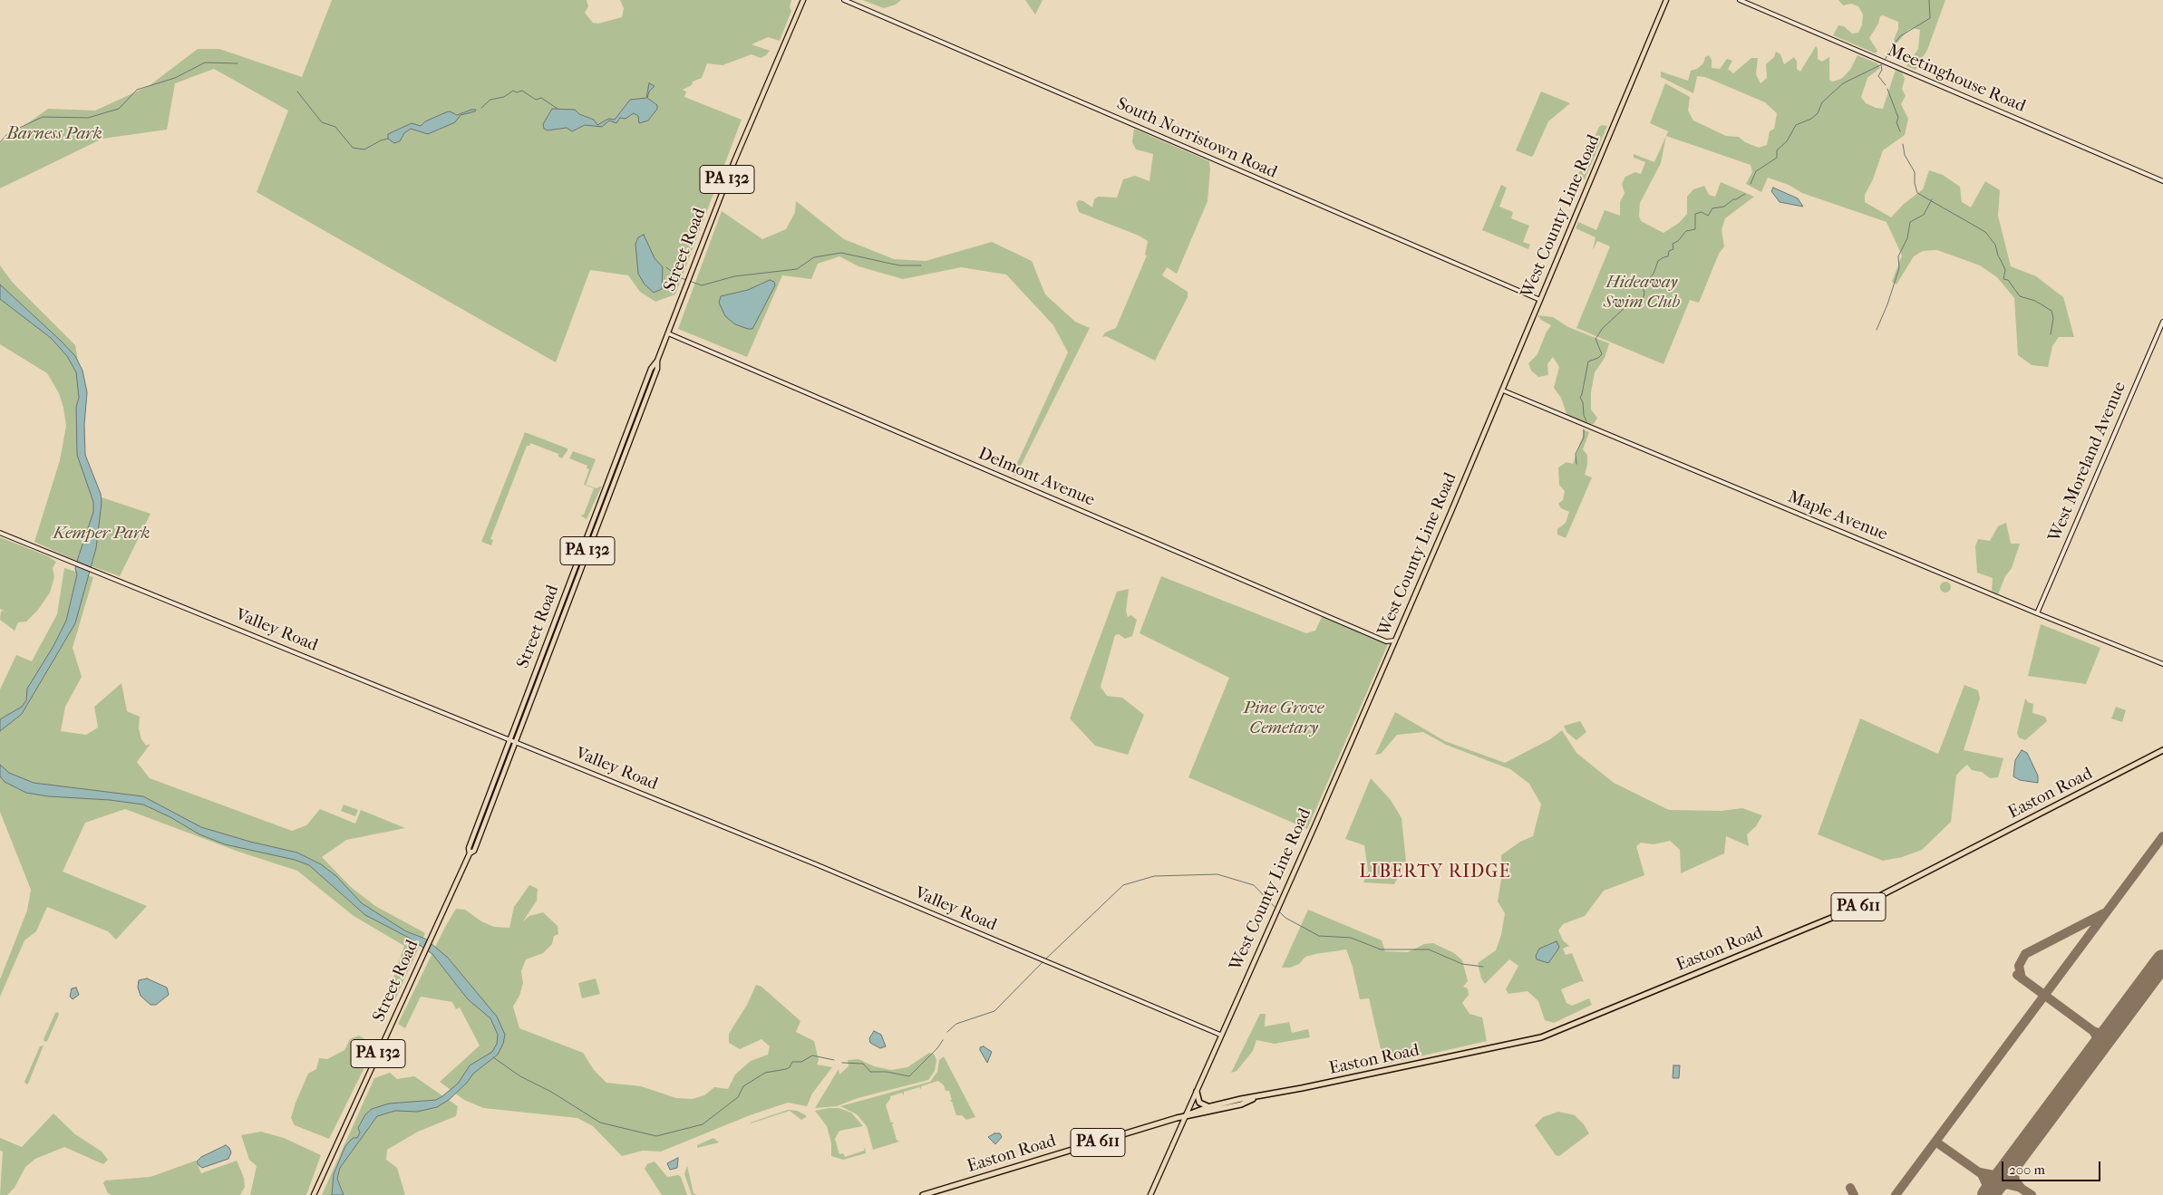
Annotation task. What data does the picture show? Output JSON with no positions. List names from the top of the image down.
{
  "streets": {
    "highway": ["Easton Road", "PA 611"],
    "main road": ["PA 132", "West County Line Road", "Street Road"],
    "street": [
      "Meetinghouse Road",
      "South Norristown Road",
      "West Moreland Avenue",
      "Delmont Avenue",
      "Maple Avenue",
      "Valley Road"
    ]
  },
  "crossings": [
    ["South Norristown Road", "West County Line Road"],
    ["West County Line Road", "Delmont Avenue"],
    ["West County Line Road", "Maple Avenue"],
    ["West County Line Road", "Valley Road"],
    ["West County Line Road", "Easton Road"],
    ["Street Road", "Delmont Avenue"],
    ["Street Road", "Valley Road"],
    ["West Moreland Avenue", "Maple Avenue"]
  ],
  "districts": ["LIBERTY RIDGE"],
  "parks": [
    "Barness Park",
    "Hideaway Swim Club",
    "Kemper Park",
    "Pine Grove Cemetary"
  ],
  "scale_bar": "200 m"
}
